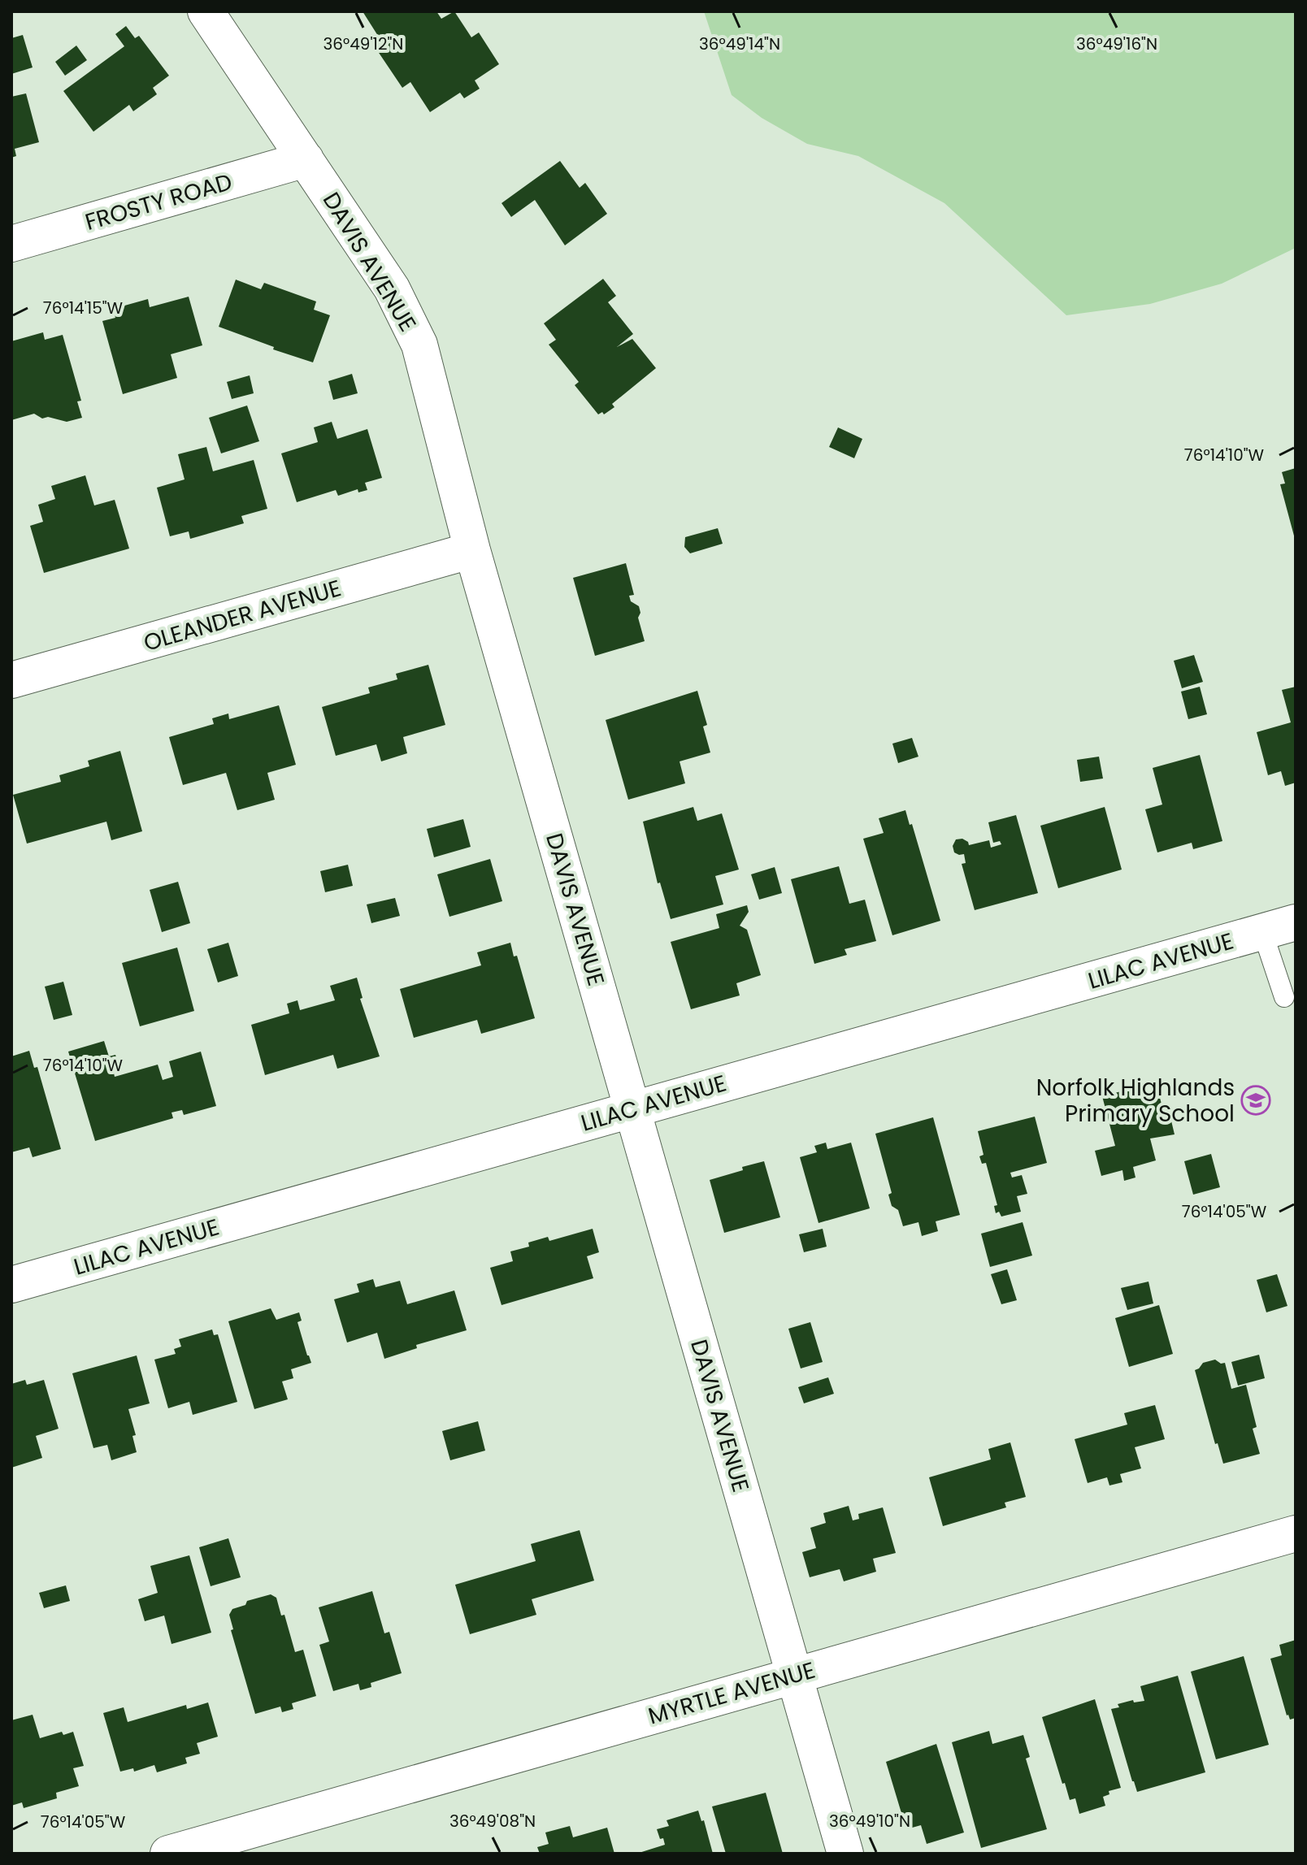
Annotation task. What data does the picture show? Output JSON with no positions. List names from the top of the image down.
{
  "streets": {
    "street": [
      "FROSTY ROAD",
      "DAVIS AVENUE",
      "OLEANDER AVENUE",
      "LILAC AVENUE",
      "MYRTLE AVENUE"
    ]
  },
  "crossings": [
    ["FROSTY ROAD", "DAVIS AVENUE"],
    ["DAVIS AVENUE", "OLEANDER AVENUE"],
    ["DAVIS AVENUE", "LILAC AVENUE"],
    ["DAVIS AVENUE", "MYRTLE AVENUE"]
  ],
  "places": {
    "school or university": ["Norfolk Highlands Primary School"]
  },
  "coordinates": [
    "36°49'12\"N",
    "36°49'14\"N",
    "36°49'16\"N",
    "76°14'15\"W",
    "76°14'10\"W",
    "76°14'05\"W",
    "36°49'08\"N",
    "36°49'10\"N"
  ]
}
